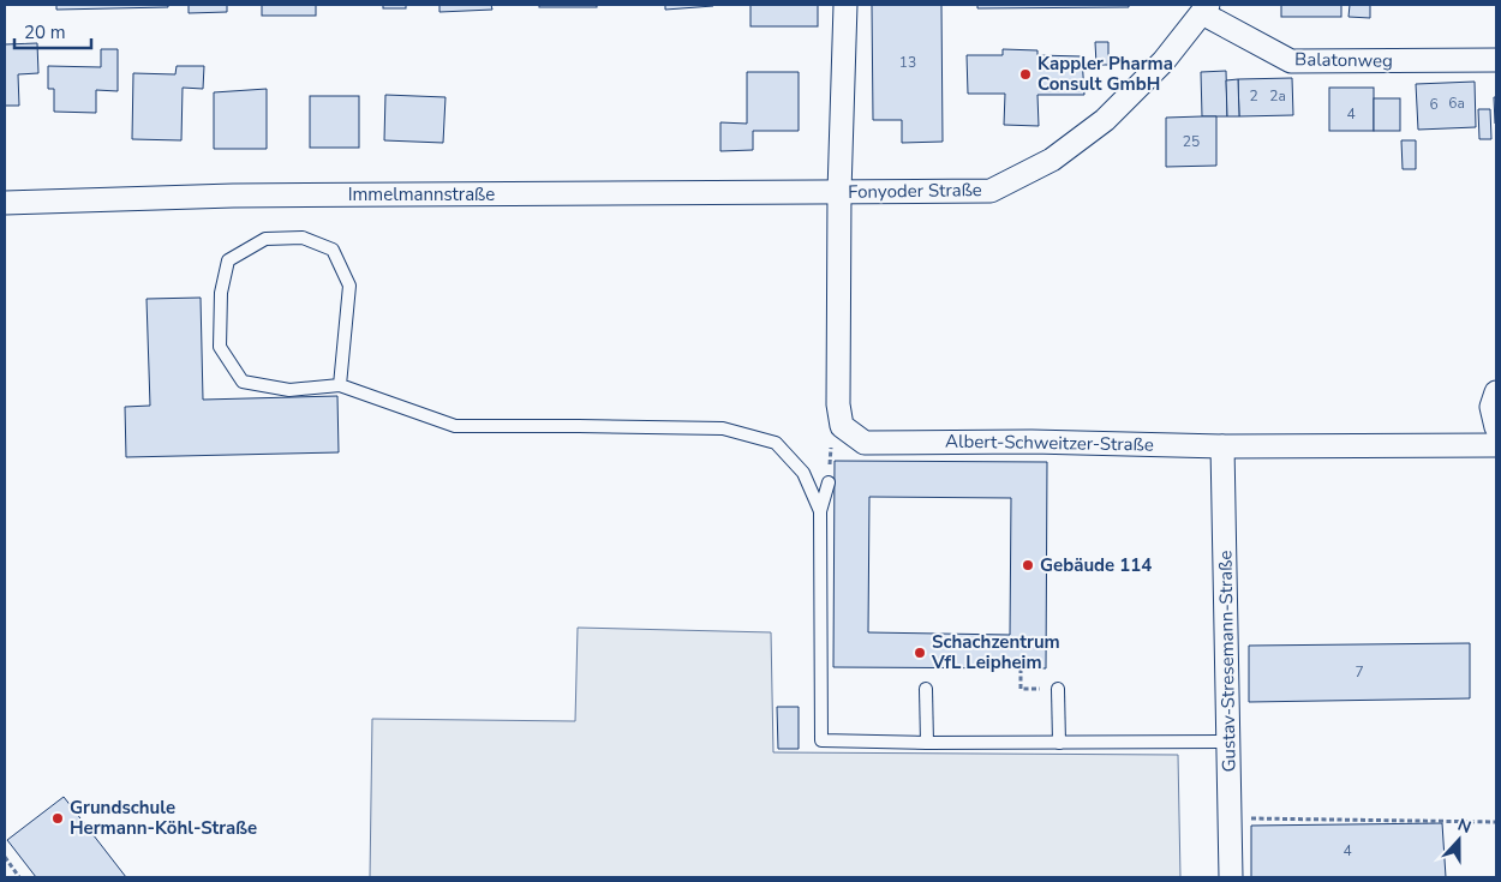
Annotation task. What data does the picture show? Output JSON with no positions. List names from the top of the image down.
{
  "streets": {
    "street": [
      "Balatonweg",
      "Fonyoder Straße",
      "Immelmannstraße",
      "Albert-Schweitzer-Straße",
      "Gustav-Stresemann-Straße"
    ]
  },
  "crossings": [
    ["Balatonweg", "Fonyoder Straße"],
    ["Fonyoder Straße", "Immelmannstraße"],
    ["Albert-Schweitzer-Straße", "Gustav-Stresemann-Straße"]
  ],
  "places": [
    "Kappler Pharma Consult GmbH",
    "Gebäude 114",
    "Schachzentrum VfL Leipheim",
    "Grundschule Hermann-Köhl-Straße"
  ],
  "house_numbers": [
    "13",
    "2",
    "2a",
    "6a",
    "6",
    "4",
    "25",
    "7",
    "4"
  ],
  "scale_bar": "20 m",
  "north": "top"
}
